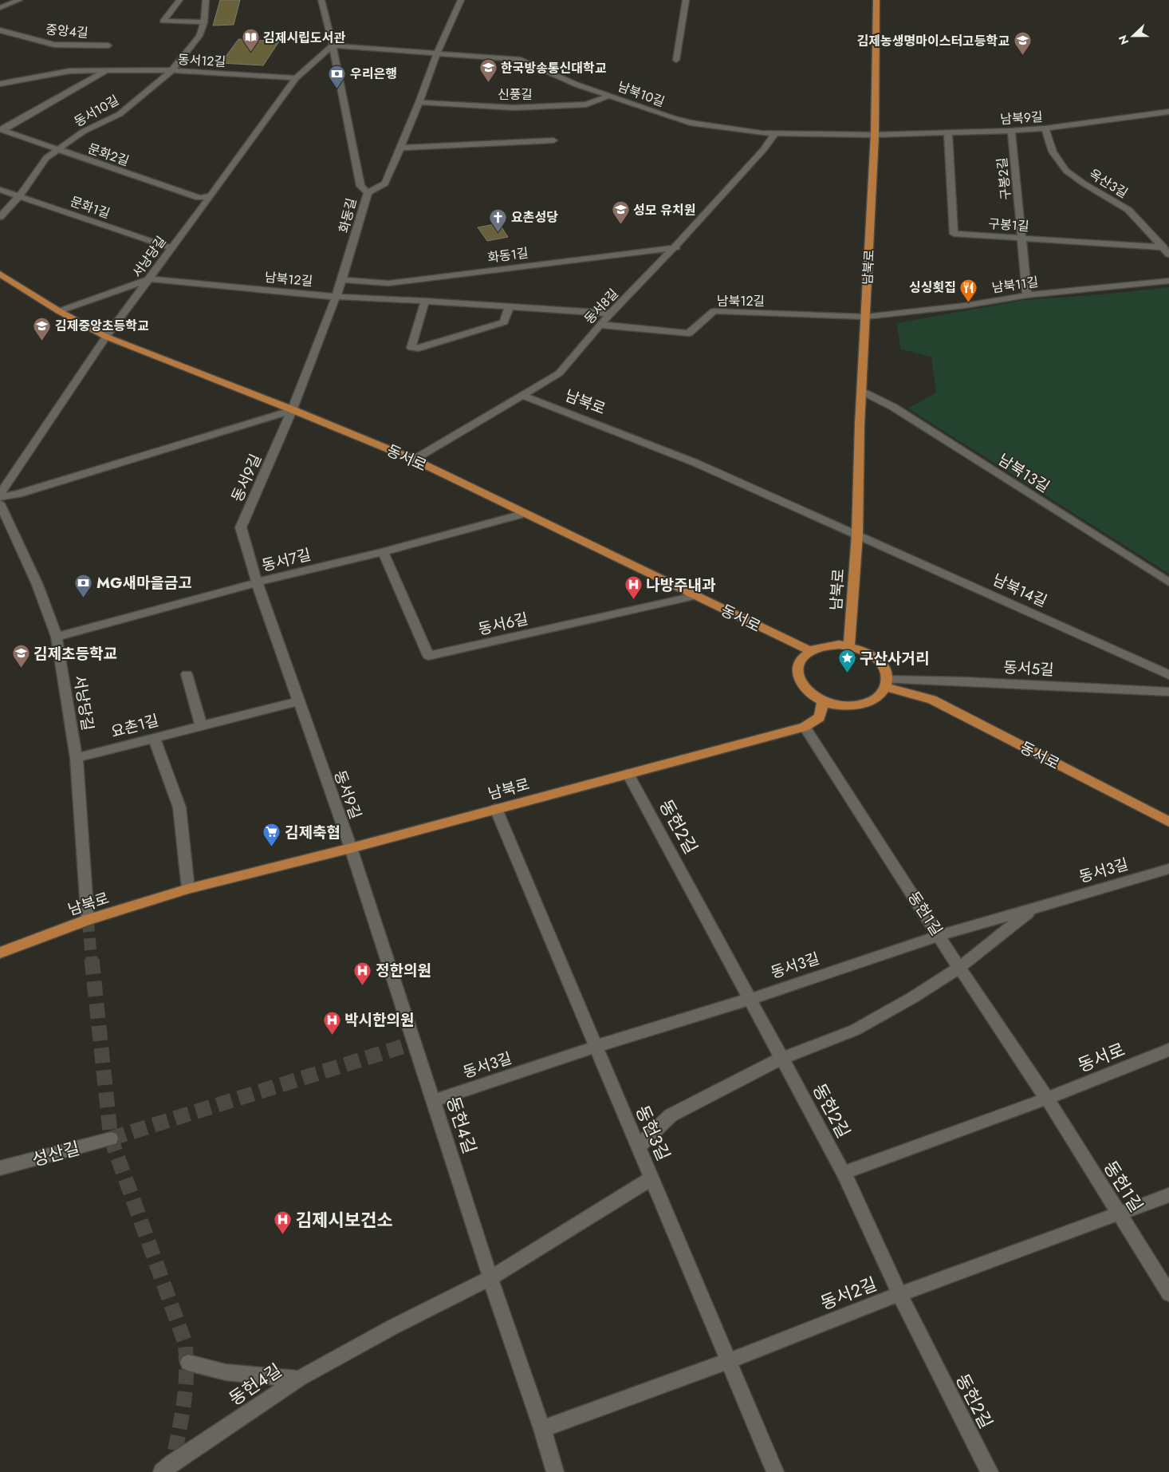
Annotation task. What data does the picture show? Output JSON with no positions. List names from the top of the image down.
{
  "streets": {
    "main road": ["남북로", "동서로"],
    "street": [
      "중앙4길",
      "동서12길",
      "신풍길",
      "남북10길",
      "동서10길",
      "남북9길",
      "문화2길",
      "구봉2길",
      "옥산3길",
      "문화1길",
      "화동길",
      "구봉1길",
      "화동1길",
      "서낭당길",
      "남북12길",
      "남북11길",
      "동서8길",
      "남북13길",
      "동서9길",
      "동서7길",
      "남북14길",
      "동서6길",
      "동서5길",
      "요촌1길",
      "동헌2길",
      "동서3길",
      "동헌1길",
      "동헌4길",
      "동헌3길",
      "성산길",
      "동서2길"
    ]
  },
  "crossings": [
    ["동서12길", "동서10길"],
    ["동서12길", "문화2길"],
    ["동서12길", "서낭당길"],
    ["신풍길", "남북10길"],
    ["남북10길", "남북9길"],
    ["남북10길", "화동길"],
    ["남북10길", "서낭당길"],
    ["남북10길", "남북로"],
    ["남북10길", "동서8길"],
    ["동서10길", "문화2길"],
    ["동서10길", "문화1길"],
    ["남북9길", "구봉2길"],
    ["남북9길", "옥산3길"],
    ["남북9길", "구봉1길"],
    ["남북9길", "남북로"],
    ["문화2길", "서낭당길"],
    ["구봉2길", "구봉1길"],
    ["구봉2길", "남북11길"],
    ["옥산3길", "구봉1길"],
    ["문화1길", "서낭당길"],
    ["화동길", "화동1길"],
    ["화동길", "서낭당길"],
    ["화동길", "남북12길"],
    ["화동길", "동서로"],
    ["화동길", "동서9길"],
    ["화동1길", "동서8길"],
    ["서낭당길", "남북로"],
    ["서낭당길", "남북12길"],
    ["서낭당길", "동서로"],
    ["서낭당길", "동서7길"],
    ["서낭당길", "요촌1길"],
    ["남북로", "남북12길"],
    ["남북로", "남북11길"],
    ["남북로", "동서8길"],
    ["남북로", "동서로"],
    ["남북로", "남북13길"],
    ["남북로", "동서9길"],
    ["남북로", "남북14길"],
    ["남북로", "동서5길"],
    ["남북로", "동헌2길"],
    ["남북로", "동헌1길"],
    ["남북로", "동헌4길"],
    ["남북로", "동헌3길"],
    ["남북12길", "남북11길"],
    ["남북12길", "동서8길"],
    ["동서8길", "동서로"],
    ["동서로", "동서9길"],
    ["동서로", "동서7길"],
    ["동서로", "동서6길"],
    ["동서로", "동서5길"],
    ["동서로", "동헌1길"],
    ["동서9길", "동서7길"],
    ["동서9길", "요촌1길"],
    ["동서9길", "동헌4길"],
    ["동서7길", "동서6길"],
    ["동헌2길", "동서3길"],
    ["동헌2길", "동서2길"],
    ["동서3길", "동헌1길"],
    ["동서3길", "동헌4길"],
    ["동서3길", "동헌3길"],
    ["동헌1길", "동서2길"],
    ["동헌4길", "동헌3길"],
    ["동헌4길", "동서2길"],
    ["동헌3길", "동서2길"]
  ],
  "places": {
    "library": ["김제시립도서관"],
    "school or university": [
      "김제농생명마이스터고등학교",
      "한국방송통신대학교",
      "성모 유치원",
      "김제중앙초등학교",
      "김제초등학교"
    ],
    "bank": ["우리은행", "MG새마을금고"],
    "church": ["요촌성당"],
    "restaurant": ["싱싱횟집"],
    "hospital": [
      "나방주내과",
      "정한의원",
      "박시한의원",
      "김제시보건소"
    ],
    "place": ["구산사거리"],
    "supermarket": ["김제축협"]
  },
  "north": "left"
}
